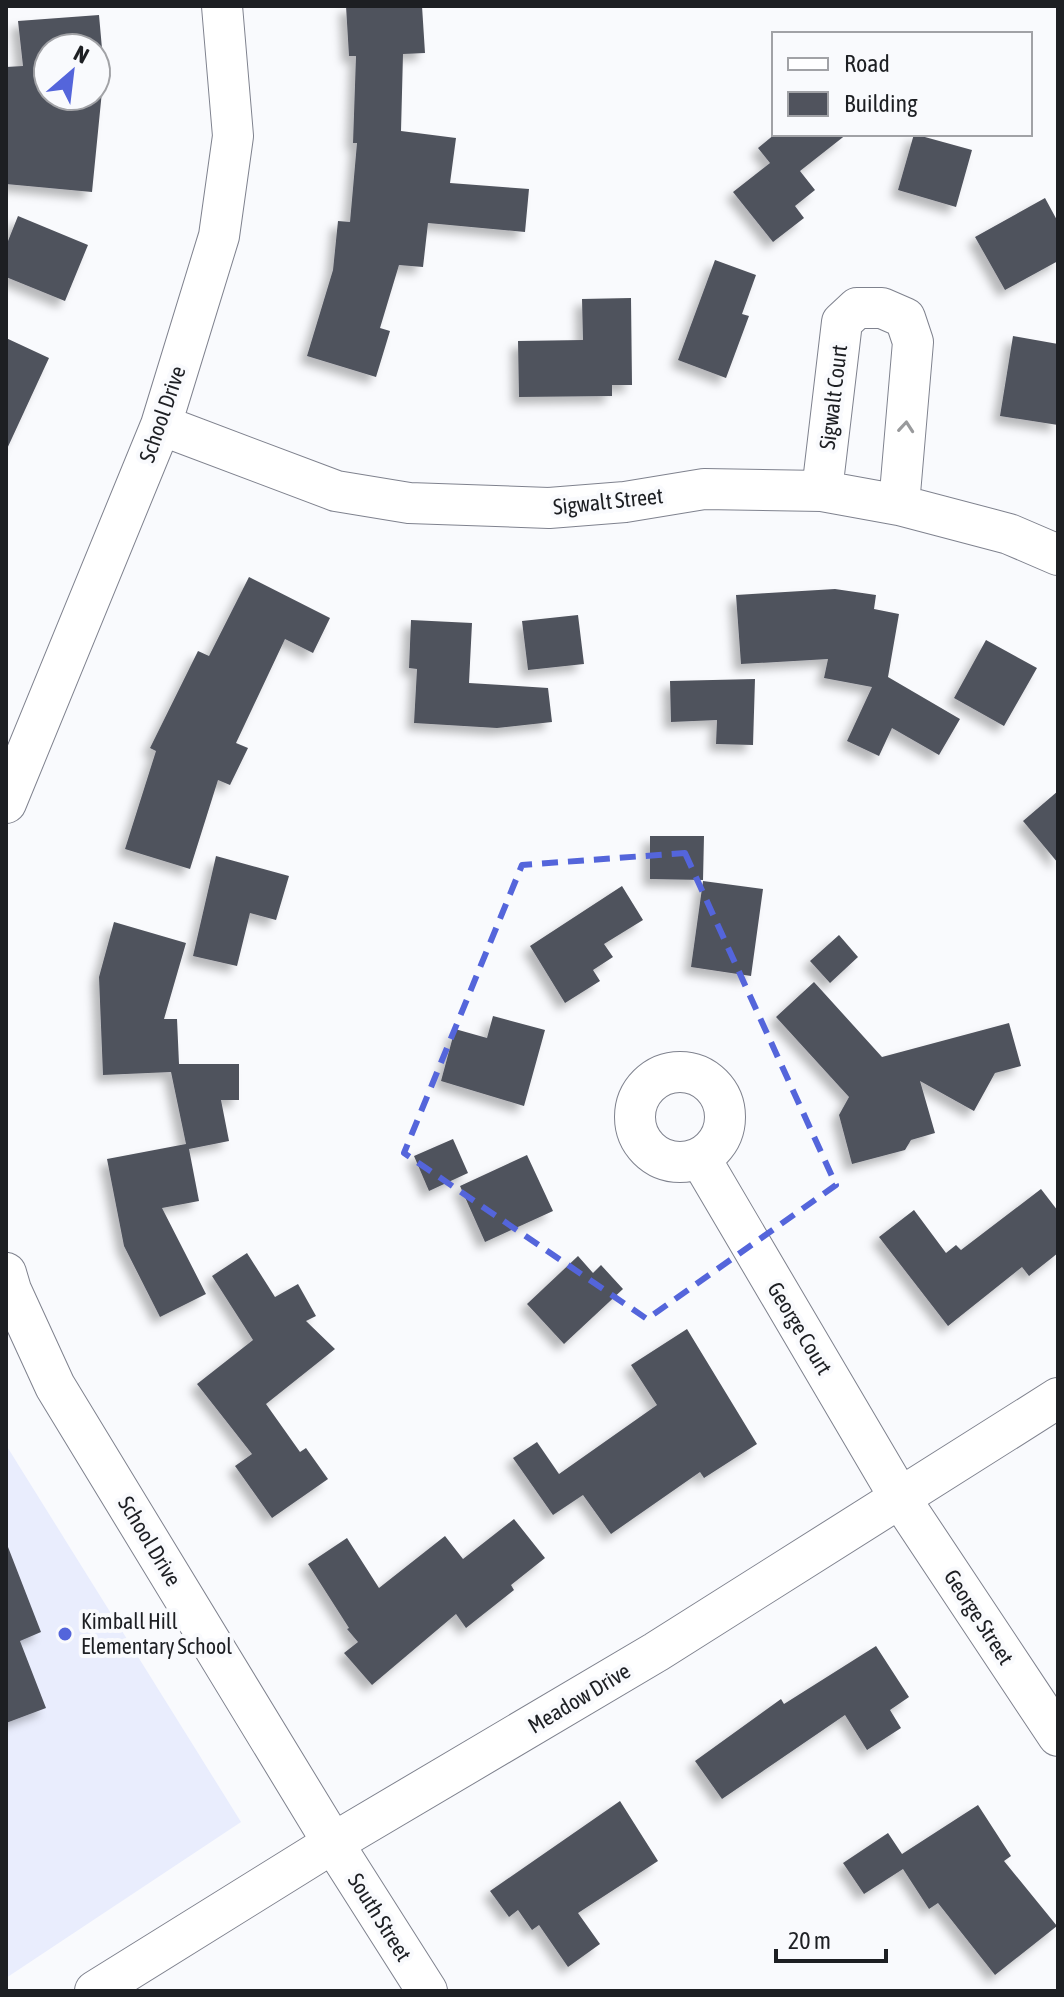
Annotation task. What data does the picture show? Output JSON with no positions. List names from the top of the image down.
{
  "streets": {
    "street": [
      "Sigwalt Court",
      "School Drive",
      "Sigwalt Street",
      "George Court",
      "George Street",
      "Meadow Drive",
      "South Street"
    ]
  },
  "crossings": [
    ["Sigwalt Court", "Sigwalt Street"],
    ["School Drive", "Sigwalt Street"],
    ["School Drive", "Meadow Drive"],
    ["School Drive", "South Street"],
    ["George Court", "George Street"],
    ["George Court", "Meadow Drive"],
    ["George Street", "Meadow Drive"],
    ["Meadow Drive", "South Street"]
  ],
  "places": ["Kimball Hill Elementary School"],
  "legend": ["Road", "Building"],
  "scale_bar": "20 m",
  "north": "top right"
}
